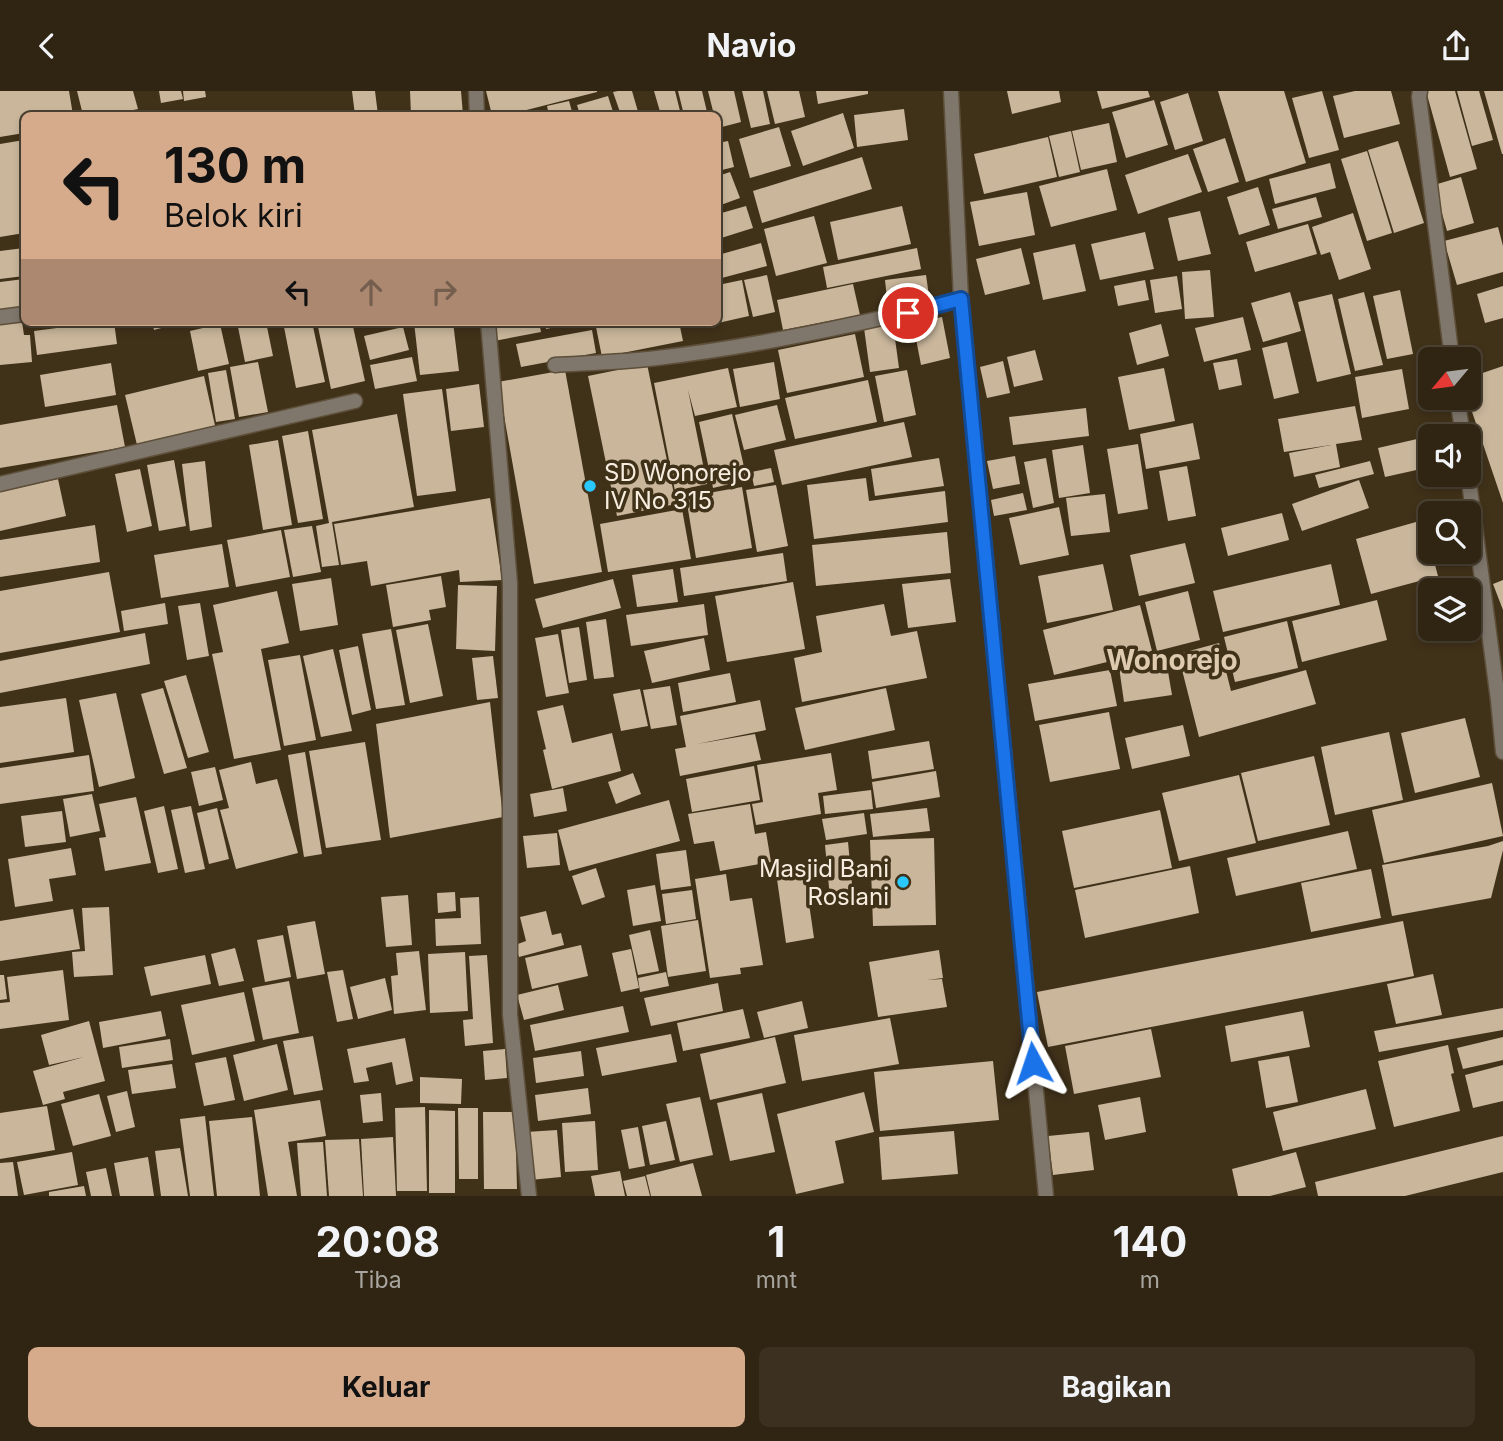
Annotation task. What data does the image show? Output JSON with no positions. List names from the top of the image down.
{
  "districts": ["Wonorejo"],
  "places": ["SD Wonorejo IV No 315", "Masjid Bani Roslani"],
  "north": "bottom left",
  "page": {
    "header": "Navio",
    "turn": ["130 m", "Belok kiri"],
    "eta": [
      "20:08",
      "Tiba",
      "1",
      "mnt",
      "140",
      "m"
    ],
    "buttons": ["Keluar", "Bagikan"]
  }
}
